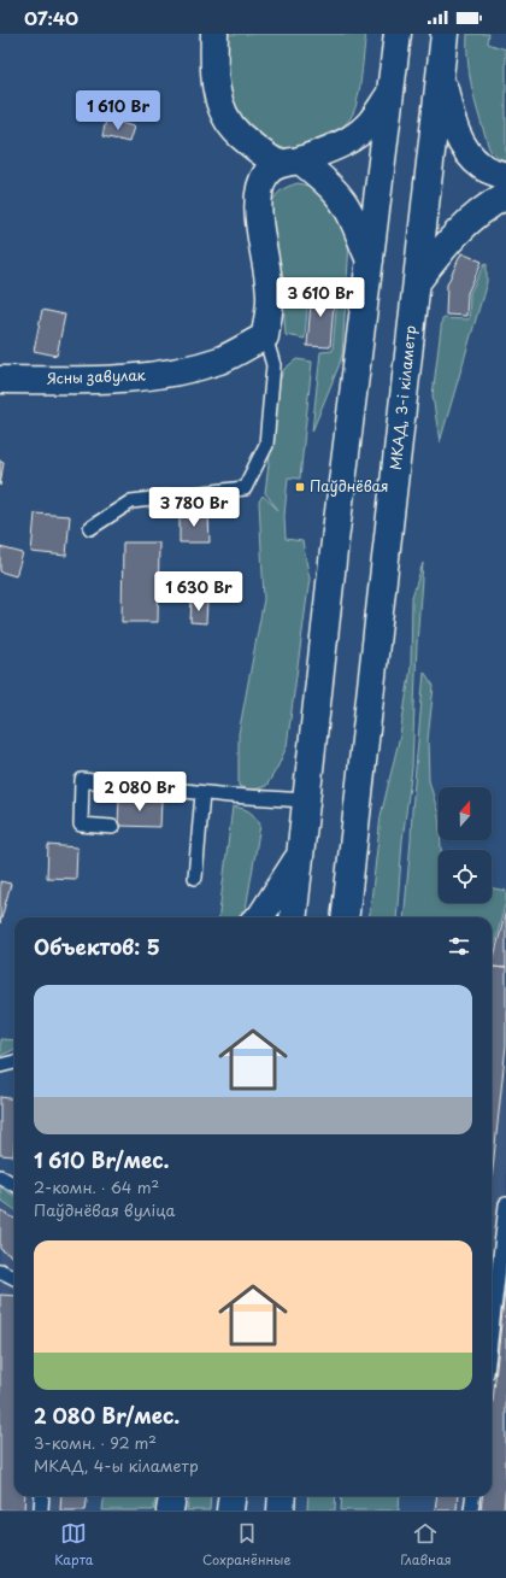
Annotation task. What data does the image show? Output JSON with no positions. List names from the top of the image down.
{
  "streets": {
    "main road": ["Ясны завулак", "МКАД, 3-і кіламетр"]
  },
  "places": {
    "transit": ["Паўднёвая"]
  },
  "north": "top",
  "page": {
    "status": "07:40",
    "price": [
      "1 610 Br",
      "3 610 Br",
      "3 780 Br",
      "1 630 Br",
      "2 080 Br"
    ],
    "heading": "Объектов: 5",
    "list": [
      {
        "name": "1 610 Br/мес.",
        "note": "2-комн. · 64 m² · Паўднёвая вуліца"
      },
      {
        "name": "2 080 Br/мес.",
        "note": "3-комн. · 92 m² · МКАД, 4-ы кіламетр"
      }
    ],
    "tabs": ["Карта", "Сохранённые", "Главная"]
  }
}
